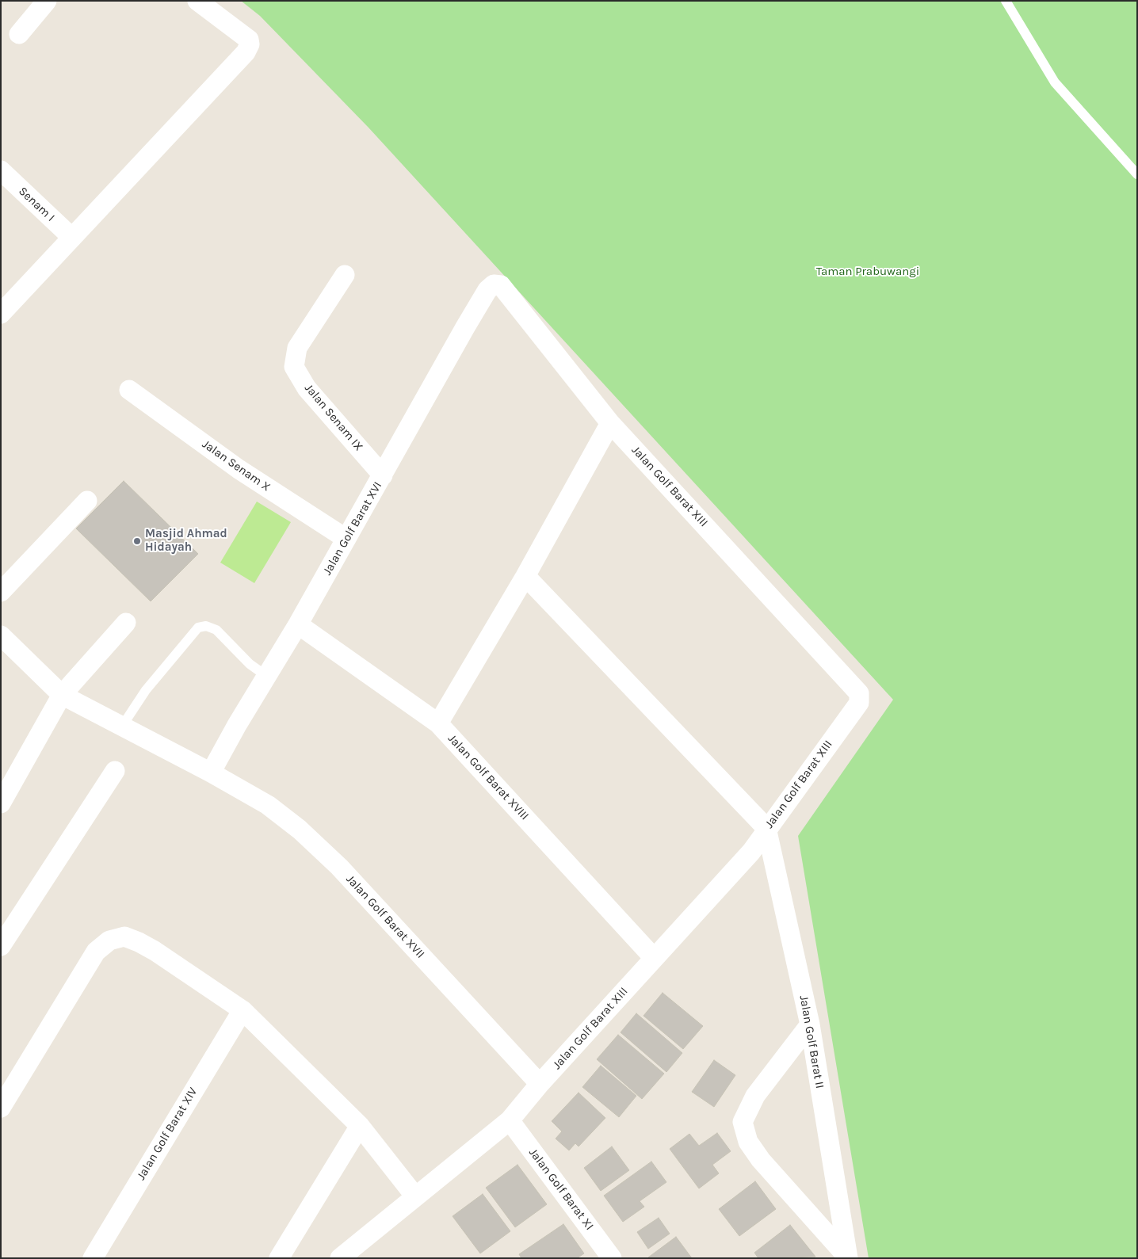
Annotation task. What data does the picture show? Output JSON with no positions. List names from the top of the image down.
{
  "streets": {
    "street": [
      "Senam I",
      "Jalan Senam IX",
      "Jalan Senam X",
      "Jalan Golf Barat XIII",
      "Jalan Golf Barat XVI",
      "Jalan Golf Barat XVIII",
      "Jalan Golf Barat XVII",
      "Jalan Golf Barat II",
      "Jalan Golf Barat XIV",
      "Jalan Golf Barat XI"
    ]
  },
  "crossings": [
    ["Jalan Senam IX", "Jalan Golf Barat XVI"],
    ["Jalan Senam X", "Jalan Golf Barat XVI"],
    ["Jalan Golf Barat XIII", "Jalan Golf Barat XVI"],
    ["Jalan Golf Barat XIII", "Jalan Golf Barat XVIII"],
    ["Jalan Golf Barat XIII", "Jalan Golf Barat XVII"],
    ["Jalan Golf Barat XIII", "Jalan Golf Barat II"],
    ["Jalan Golf Barat XIII", "Jalan Golf Barat XI"],
    ["Jalan Golf Barat XVI", "Jalan Golf Barat XVIII"],
    ["Jalan Golf Barat XVI", "Jalan Golf Barat XVII"]
  ],
  "parks": ["Taman Prabuwangi"],
  "places": ["Masjid Ahmad Hidayah"]
}
